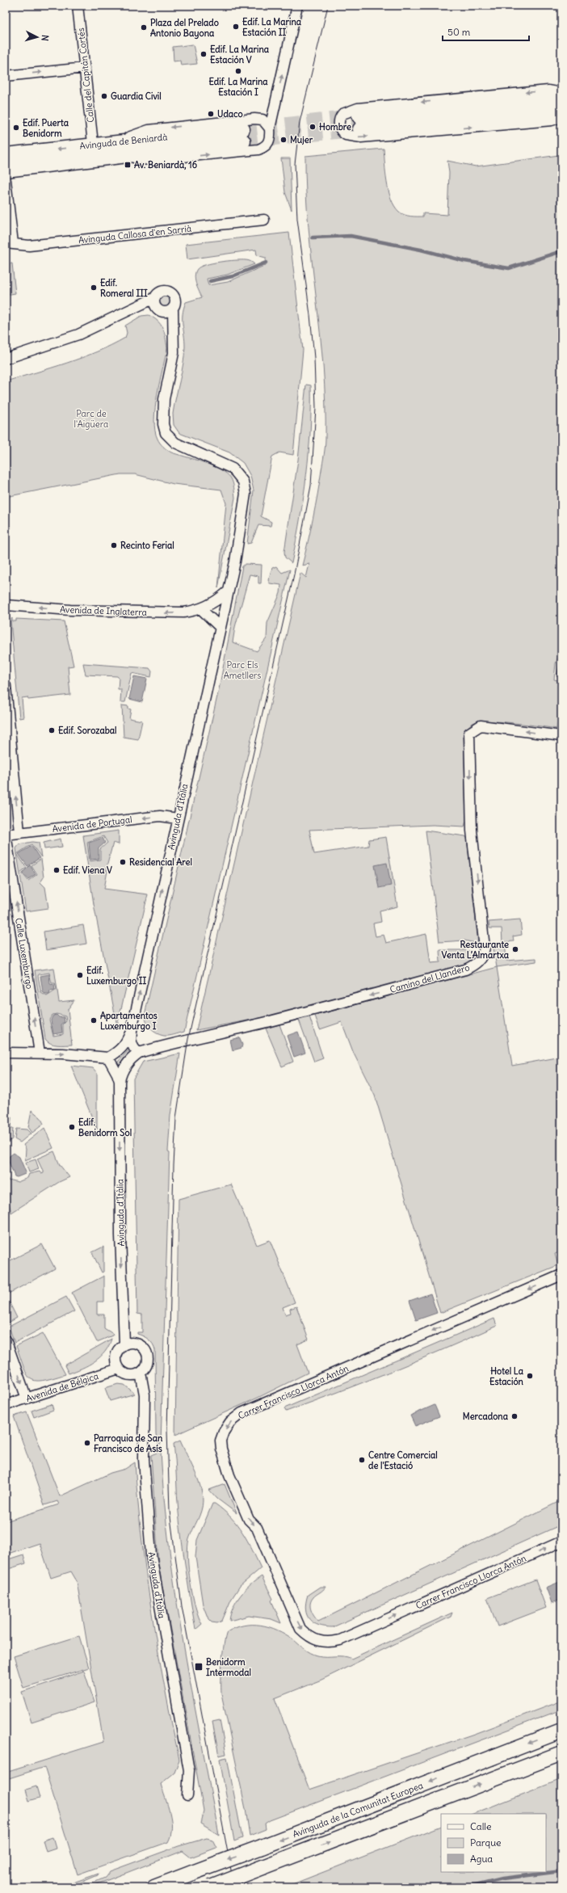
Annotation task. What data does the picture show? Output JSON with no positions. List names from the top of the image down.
{
  "streets": {
    "main road": ["Avinguda de Beniardà", "Avinguda de la Comunitat Europea"],
    "street": [
      "Calle del Capitán Cortés",
      "Avinguda Callosa d'en Sarrià",
      "Avenida de Inglaterra",
      "Avinguda d'Itàlia",
      "Avenida de Portugal",
      "Calle Luxemburgo",
      "Camino del Llandero",
      "Avenida de Bélgica",
      "Carrer Francisco Llorca Antón"
    ]
  },
  "crossings": [
    ["Calle del Capitán Cortés", "Avinguda de Beniardà"],
    ["Avinguda d'Itàlia", "Avenida de Portugal"],
    ["Avinguda d'Itàlia", "Avenida de Bélgica"],
    ["Avenida de Portugal", "Calle Luxemburgo"]
  ],
  "one_way": ["Avenida de Inglaterra", "Avenida de Portugal", "Calle Luxemburgo"],
  "parks": ["Parc de l'Aigüera", "Parc Els Ametllers"],
  "places": {
    "other": [
      "Edif. La Marina Estación II",
      "Plaza del Prelado Antonio Bayona",
      "Edif. La Marina Estación V",
      "Edif. La Marina Estación I",
      "Guardia Civil",
      "Udaco",
      "Hombre",
      "Edif. Puerta Benidorm",
      "Mujer",
      "Edif. Romeral III",
      "Recinto Ferial",
      "Edif. Sorozabal",
      "Residencial Arel",
      "Edif. Viena V",
      "Restaurante Venta L’Almartxa",
      "Edif. Luxemburgo II",
      "Apartamentos Luxemburgo I",
      "Edif. Benidorm Sol",
      "Hotel La Estación",
      "Mercadona",
      "Parroquia de San Francisco de Asís",
      "Centre Comercial de l'Estació"
    ],
    "transit": ["Av. Beniardà, 16", "Benidorm Intermodal"]
  },
  "legend": ["Calle", "Parque", "Agua"],
  "scale_bar": "50 m",
  "north": "right"
}
